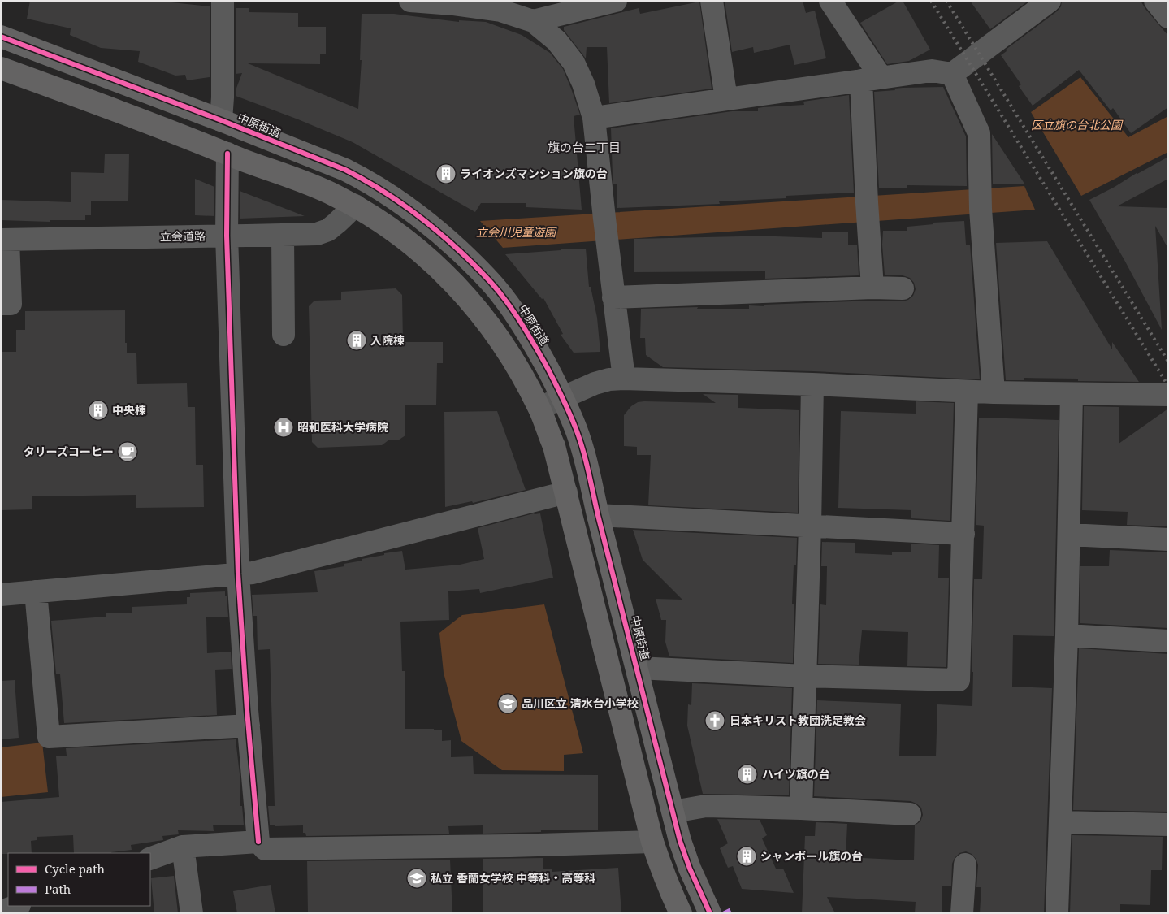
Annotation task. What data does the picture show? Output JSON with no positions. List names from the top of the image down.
{
  "streets": {
    "main road": ["中原街道"],
    "street": ["立会道路"]
  },
  "districts": ["旗の台二丁目"],
  "parks": ["区立旗の台北公園", "立会川児童遊園"],
  "places": {
    "building": [
      "ライオンズマンション旗の台",
      "入院棟",
      "中央棟",
      "ハイツ旗の台",
      "シャンボール旗の台"
    ],
    "hospital": ["昭和医科大学病院"],
    "cafe": ["タリーズコーヒー"],
    "school or university": ["品川区立 清水台小学校", "私立 香蘭女学校 中等科・高等科"],
    "church": ["日本キリスト教団洗足教会"]
  },
  "legend": ["Cycle path", "Path"]
}
